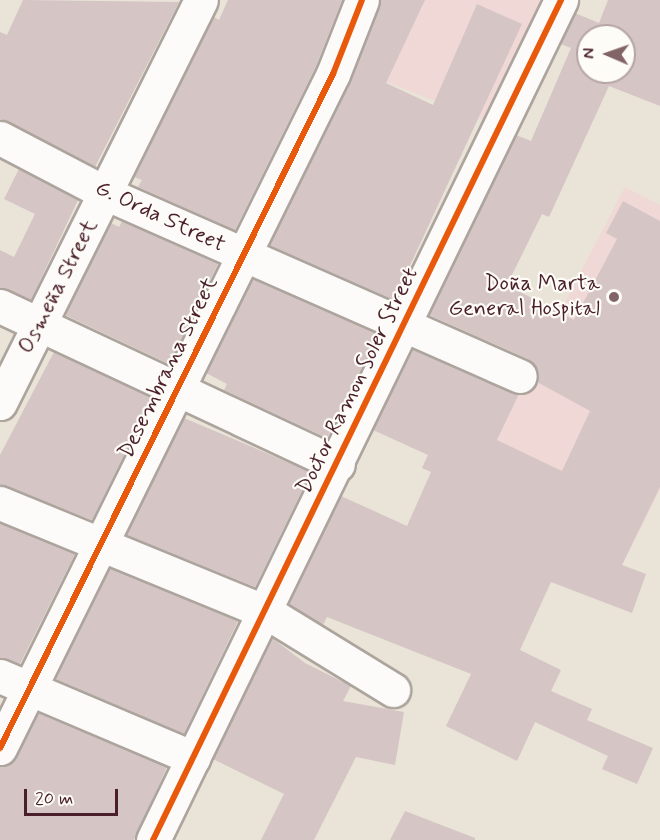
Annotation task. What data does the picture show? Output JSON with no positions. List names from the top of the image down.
{
  "streets": {
    "street": [
      "G. Orda Street",
      "Osmeña Street",
      "Desembrana Street",
      "Doctor Ramon Soler Street"
    ]
  },
  "crossings": [
    ["G. Orda Street", "Osmeña Street"],
    ["G. Orda Street", "Desembrana Street"],
    ["G. Orda Street", "Doctor Ramon Soler Street"]
  ],
  "places": ["Doña Marta General Hospital"],
  "scale_bar": "20 m",
  "north": "left"
}
